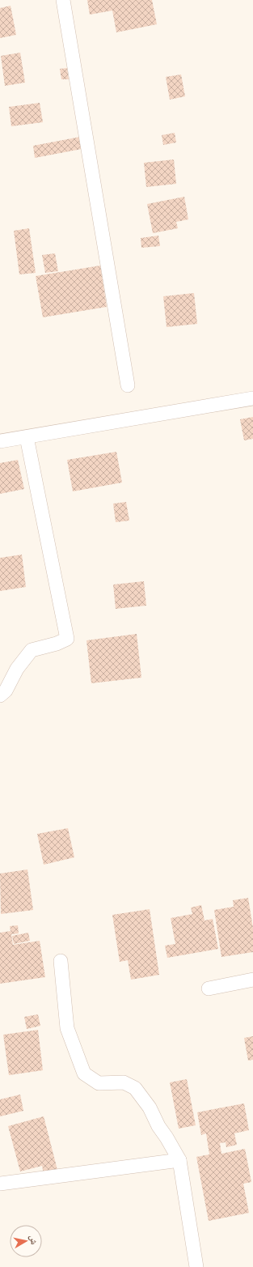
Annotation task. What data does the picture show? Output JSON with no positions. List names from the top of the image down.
{
  "north": "right"
}
